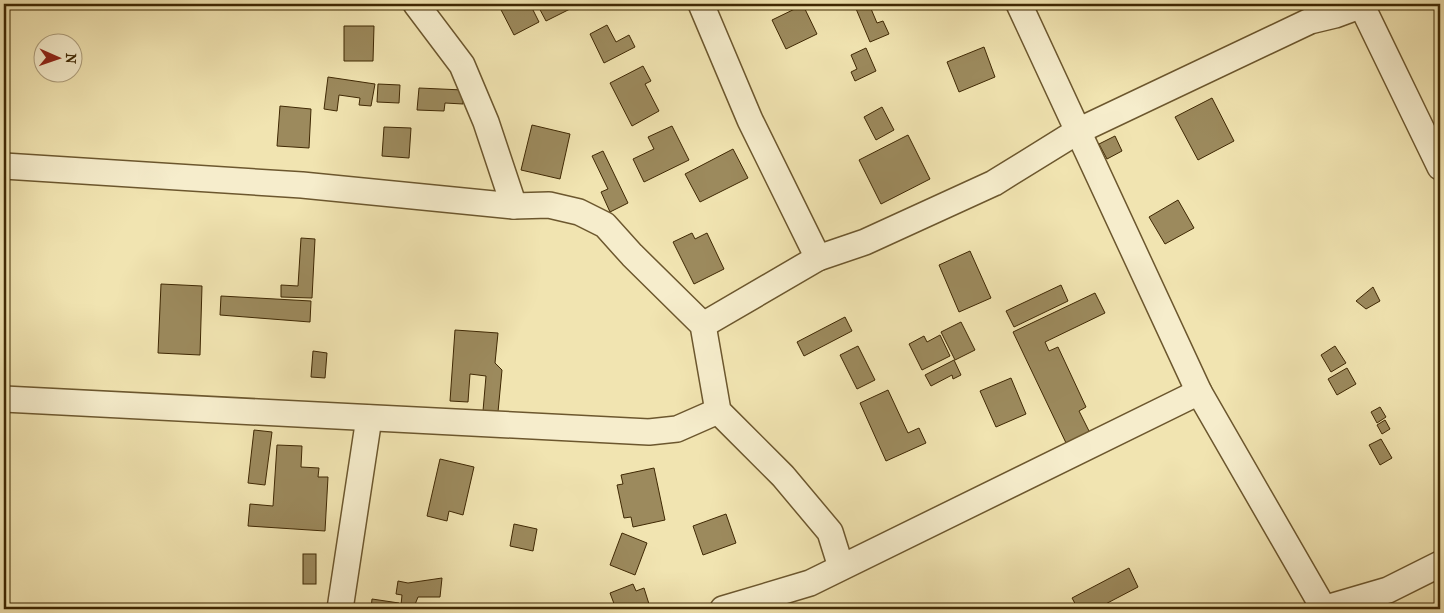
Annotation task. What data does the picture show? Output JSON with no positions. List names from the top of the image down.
{
  "north": "right"
}
